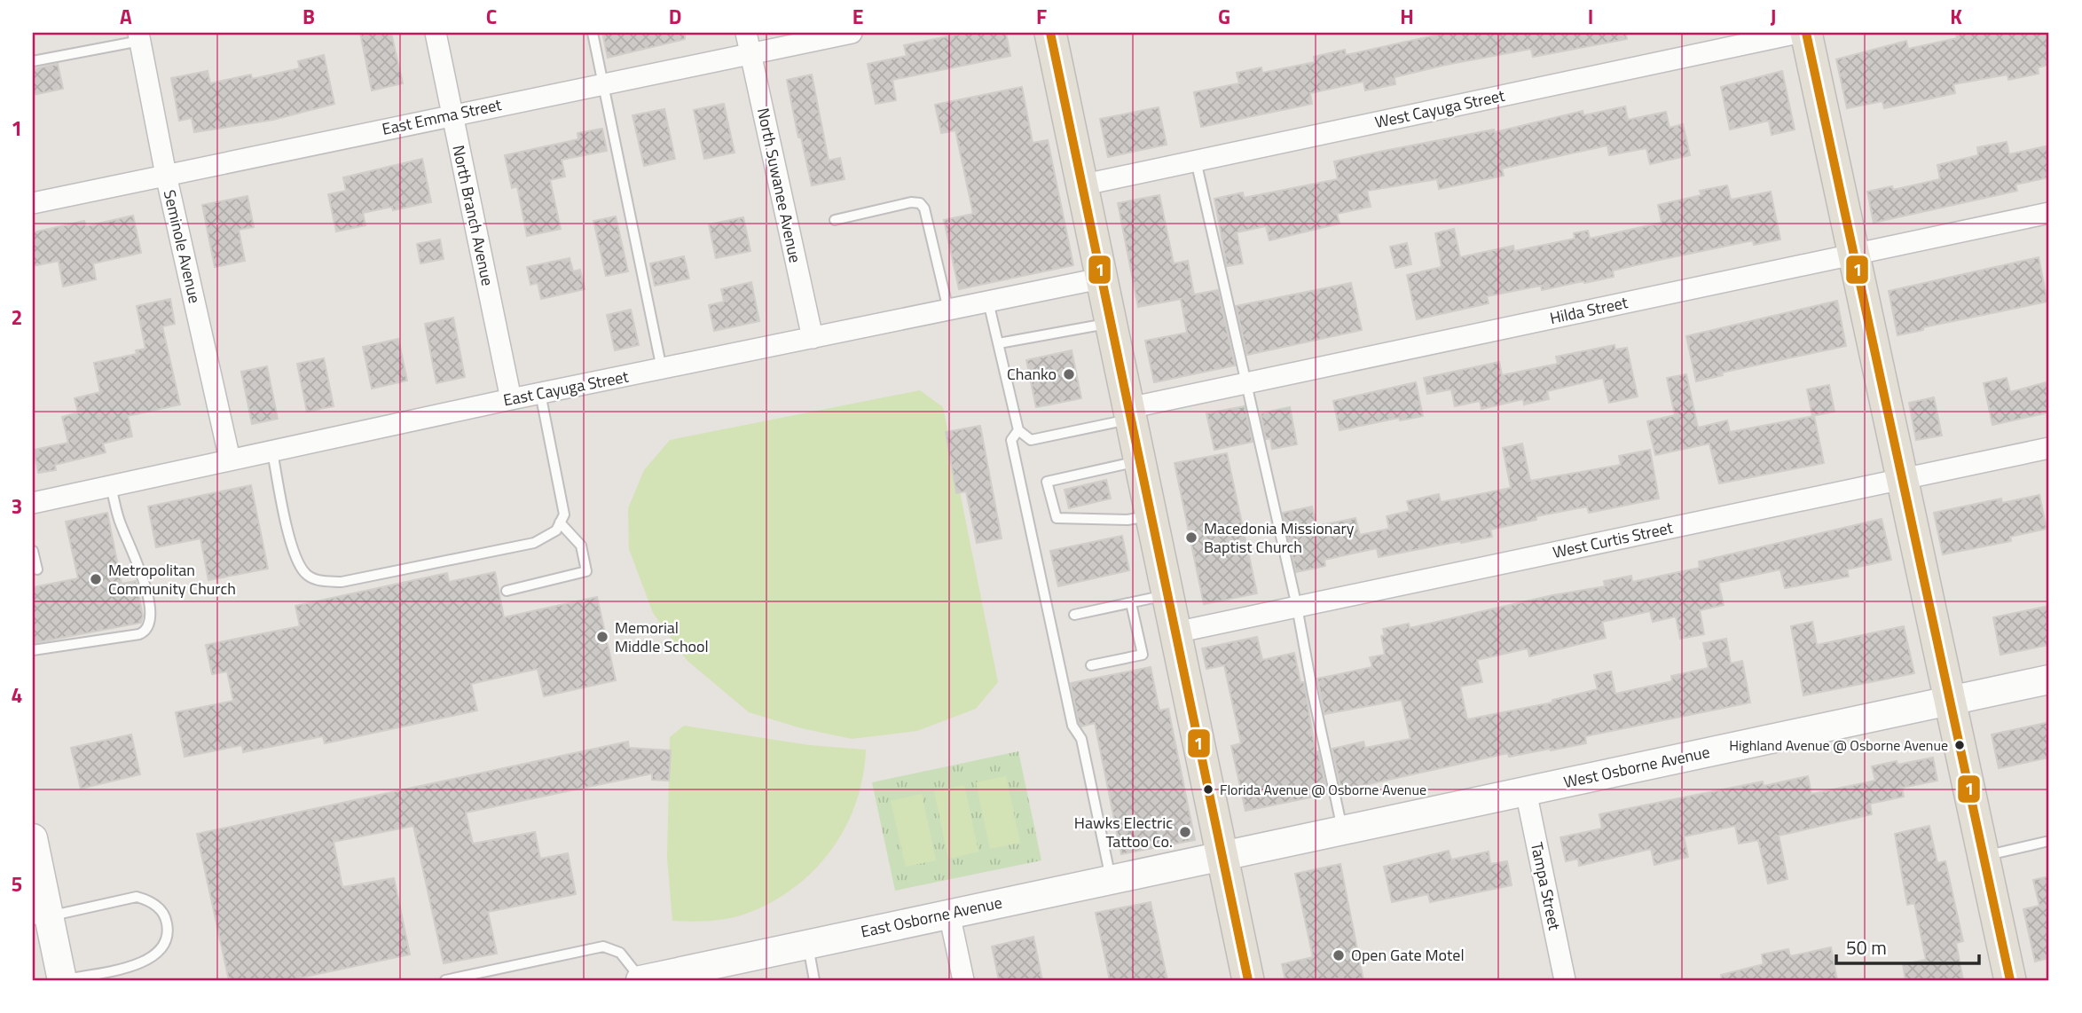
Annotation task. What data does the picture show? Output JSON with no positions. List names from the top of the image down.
{
  "streets": {
    "street": [
      "West Cayuga Street",
      "East Emma Street",
      "North Suwanee Avenue",
      "North Branch Avenue",
      "Seminole Avenue",
      "Hilda Street",
      "East Cayuga Street",
      "West Curtis Street",
      "West Osborne Avenue",
      "Tampa Street",
      "East Osborne Avenue"
    ]
  },
  "crossings": [
    ["East Emma Street", "North Suwanee Avenue"],
    ["East Emma Street", "North Branch Avenue"],
    ["East Emma Street", "Seminole Avenue"],
    ["North Suwanee Avenue", "East Cayuga Street"],
    ["North Branch Avenue", "East Cayuga Street"],
    ["Seminole Avenue", "East Cayuga Street"],
    ["West Osborne Avenue", "Tampa Street"],
    ["West Osborne Avenue", "East Osborne Avenue"]
  ],
  "places": [
    "Chanko",
    "Macedonia Missionary Baptist Church",
    "Metropolitan Community Church",
    "Memorial Middle School",
    "Highland Avenue @ Osborne Avenue",
    "Florida Avenue @ Osborne Avenue",
    "Hawks Electric Tattoo Co.",
    "Open Gate Motel"
  ],
  "lines": ["transit line 1"],
  "scale_bar": "50 m",
  "grid": {
    "columns": [
      "A",
      "B",
      "C",
      "D",
      "E",
      "F",
      "G",
      "H",
      "I",
      "J",
      "K"
    ],
    "rows": [
      "1",
      "2",
      "3",
      "4",
      "5"
    ]
  }
}
